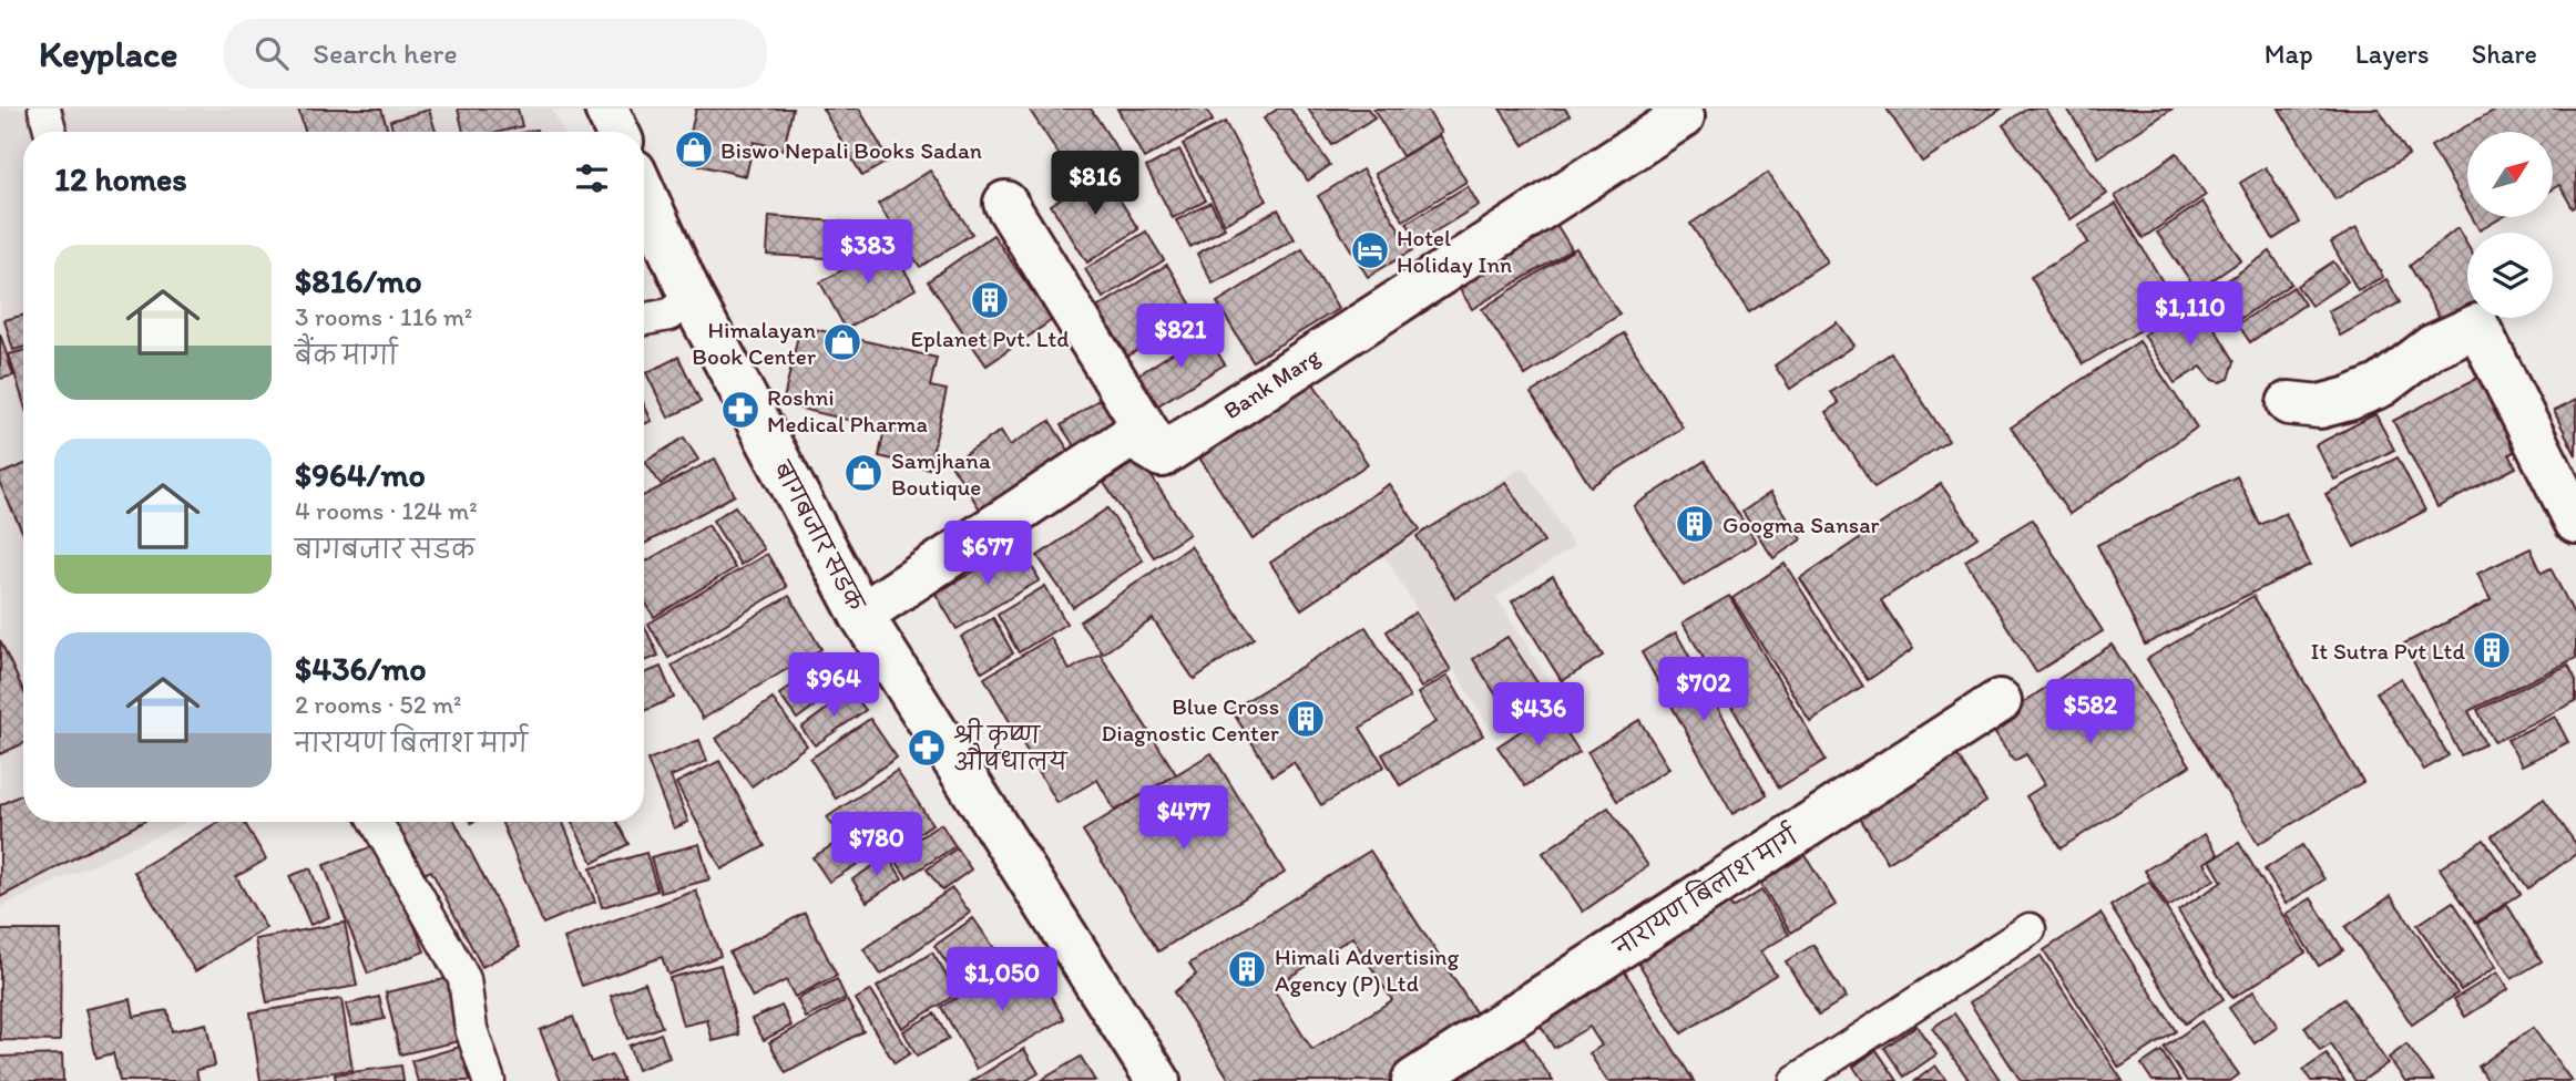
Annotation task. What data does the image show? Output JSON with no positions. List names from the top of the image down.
{
  "streets": {
    "street": ["Bank Marg", "बागबजार सडक", "नारायण बिलाश मार्ग"]
  },
  "places": {
    "shop": ["Biswo Nepali Books Sadan", "Himalayan Book Center", "Samjhana Boutique"],
    "hotel": ["Hotel Holiday Inn"],
    "building": [
      "Eplanet Pvt. Ltd",
      "Googma Sansar",
      "It Sutra Pvt Ltd",
      "Blue Cross Diagnostic Center",
      "Himali Advertising Agency (P) Ltd"
    ],
    "pharmacy": ["Roshni Medical Pharma", "श्री कृष्ण औषधालय"]
  },
  "north": "top right",
  "page": {
    "header": "Keyplace",
    "search": "Search here",
    "nav": ["Map", "Layers", "Share"],
    "heading": "12 homes",
    "price": [
      "$816",
      "$383",
      "$1,110",
      "$821",
      "$677",
      "$964",
      "$702",
      "$582",
      "$436",
      "$477",
      "$780",
      "$1,050"
    ],
    "list": [
      {
        "name": "$816/mo",
        "note": "3 rooms · 116 m² · बैंक मार्गा"
      },
      {
        "name": "$964/mo",
        "note": "4 rooms · 124 m² · बागबजार सडक"
      },
      {
        "name": "$436/mo",
        "note": "2 rooms · 52 m² · नारायण बिलाश मार्ग"
      }
    ]
  }
}
